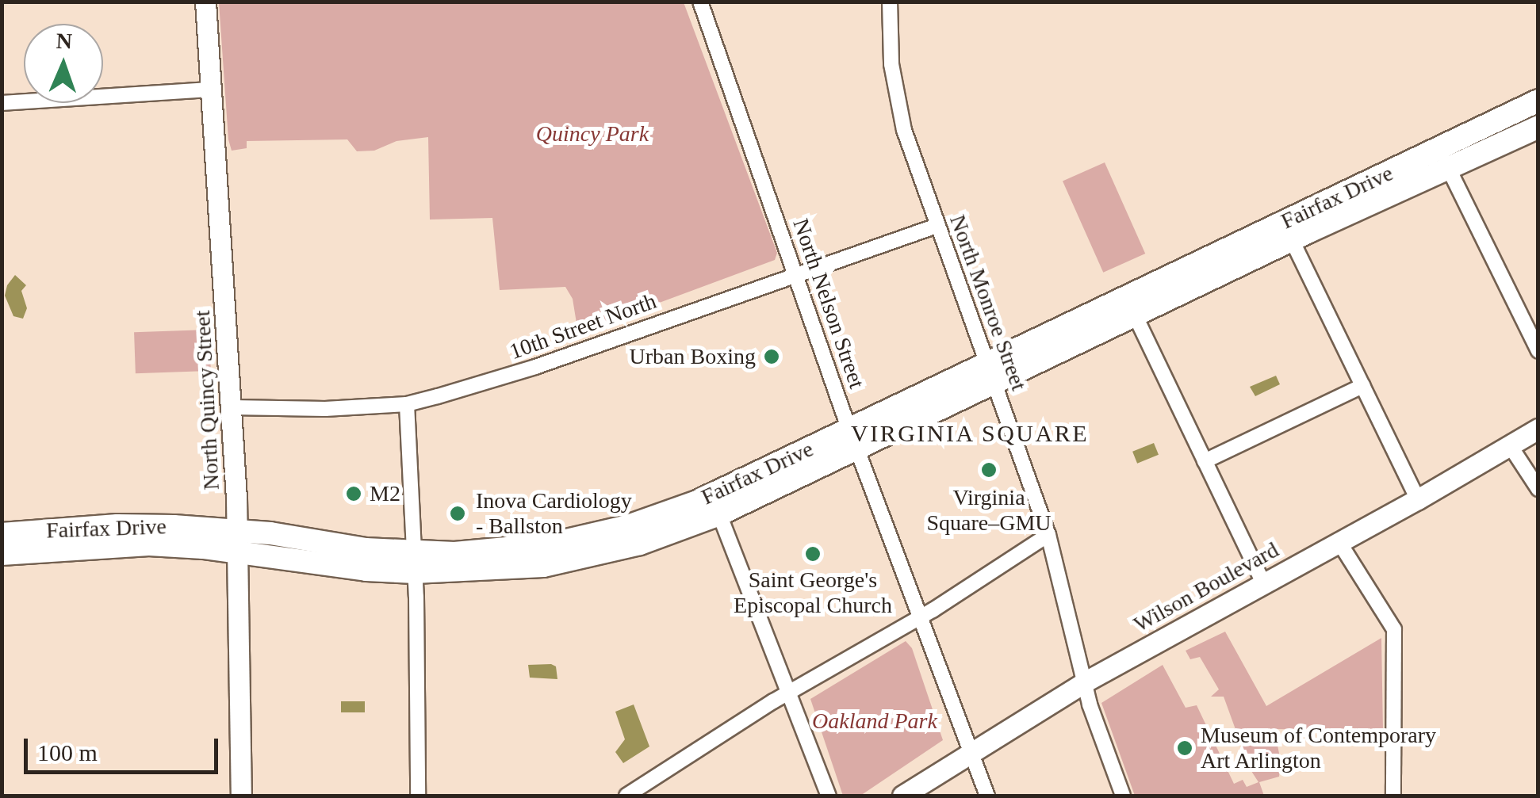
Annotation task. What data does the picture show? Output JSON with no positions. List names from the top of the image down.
{
  "streets": {
    "main road": ["Fairfax Drive", "North Quincy Street", "Wilson Boulevard"],
    "street": ["North Monroe Street", "North Nelson Street", "10th Street North"]
  },
  "crossings": [
    ["Fairfax Drive", "North Monroe Street"],
    ["Fairfax Drive", "North Nelson Street"],
    ["Fairfax Drive", "North Quincy Street"],
    ["North Monroe Street", "10th Street North"],
    ["North Monroe Street", "Wilson Boulevard"],
    ["North Nelson Street", "10th Street North"],
    ["North Nelson Street", "Wilson Boulevard"],
    ["10th Street North", "North Quincy Street"]
  ],
  "districts": ["VIRGINIA SQUARE"],
  "parks": ["Quincy Park", "Oakland Park"],
  "places": [
    "Urban Boxing",
    "Virginia Square–GMU",
    "M2",
    "Inova Cardiology - Ballston",
    "Saint George's Episcopal Church",
    "Museum of Contemporary Art Arlington"
  ],
  "scale_bar": "100 m",
  "north": "top"
}
